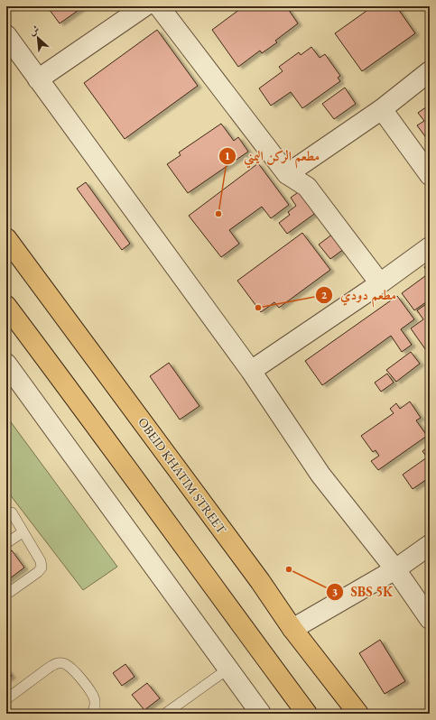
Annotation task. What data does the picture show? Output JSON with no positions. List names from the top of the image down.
{
  "streets": {
    "main road": ["OBEID KHATIM STREET"]
  },
  "places": ["مطعم الركن اليمني", "مطعم دودي", "SBS 5K"],
  "north": "top left"
}
